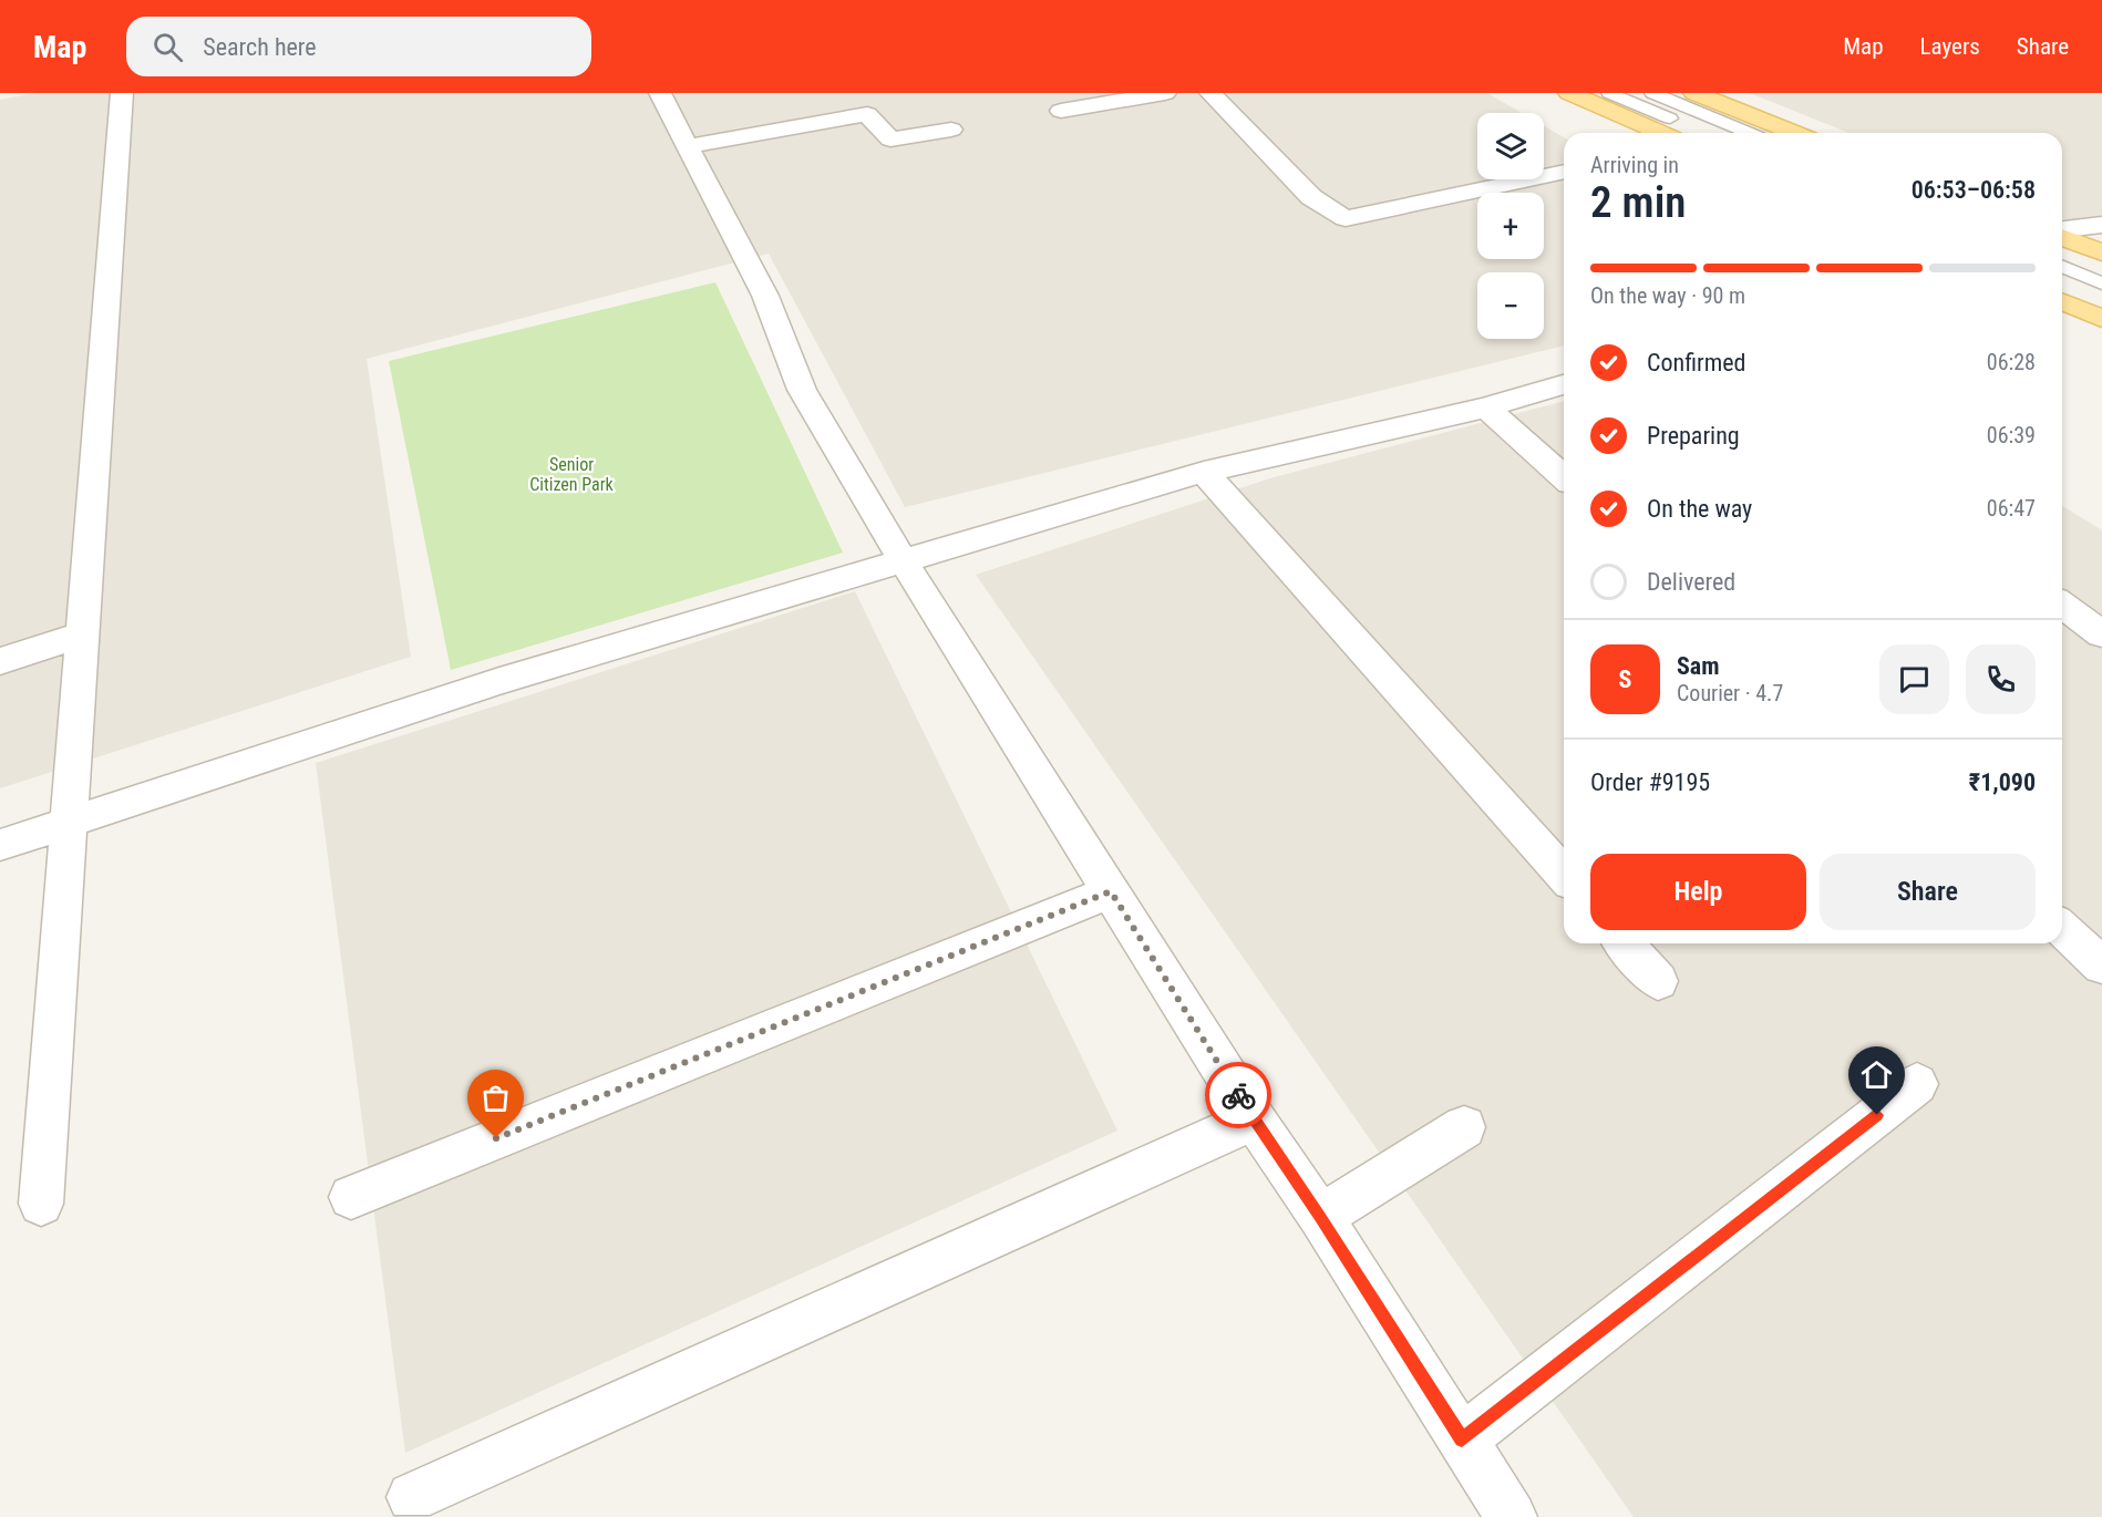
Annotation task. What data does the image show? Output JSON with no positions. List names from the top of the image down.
{
  "parks": ["Senior Citizen Park"],
  "page": {
    "header": "Map",
    "search": "Search here",
    "nav": ["Map", "Layers", "Share"],
    "map_buttons": ["+", "−"],
    "heading": ["2 min", "Arriving in", "06:53–06:58"],
    "panel": [
      "Sam",
      "Courier · 4.7",
      "Order #9195",
      "₹1,090"
    ],
    "bar": "On the way · 90 m",
    "list": [
      ["Confirmed", "06:28"],
      ["Preparing", "06:39"],
      ["On the way", "06:47"],
      "Delivered"
    ],
    "round": "S",
    "buttons": ["Help", "Share"]
  }
}
